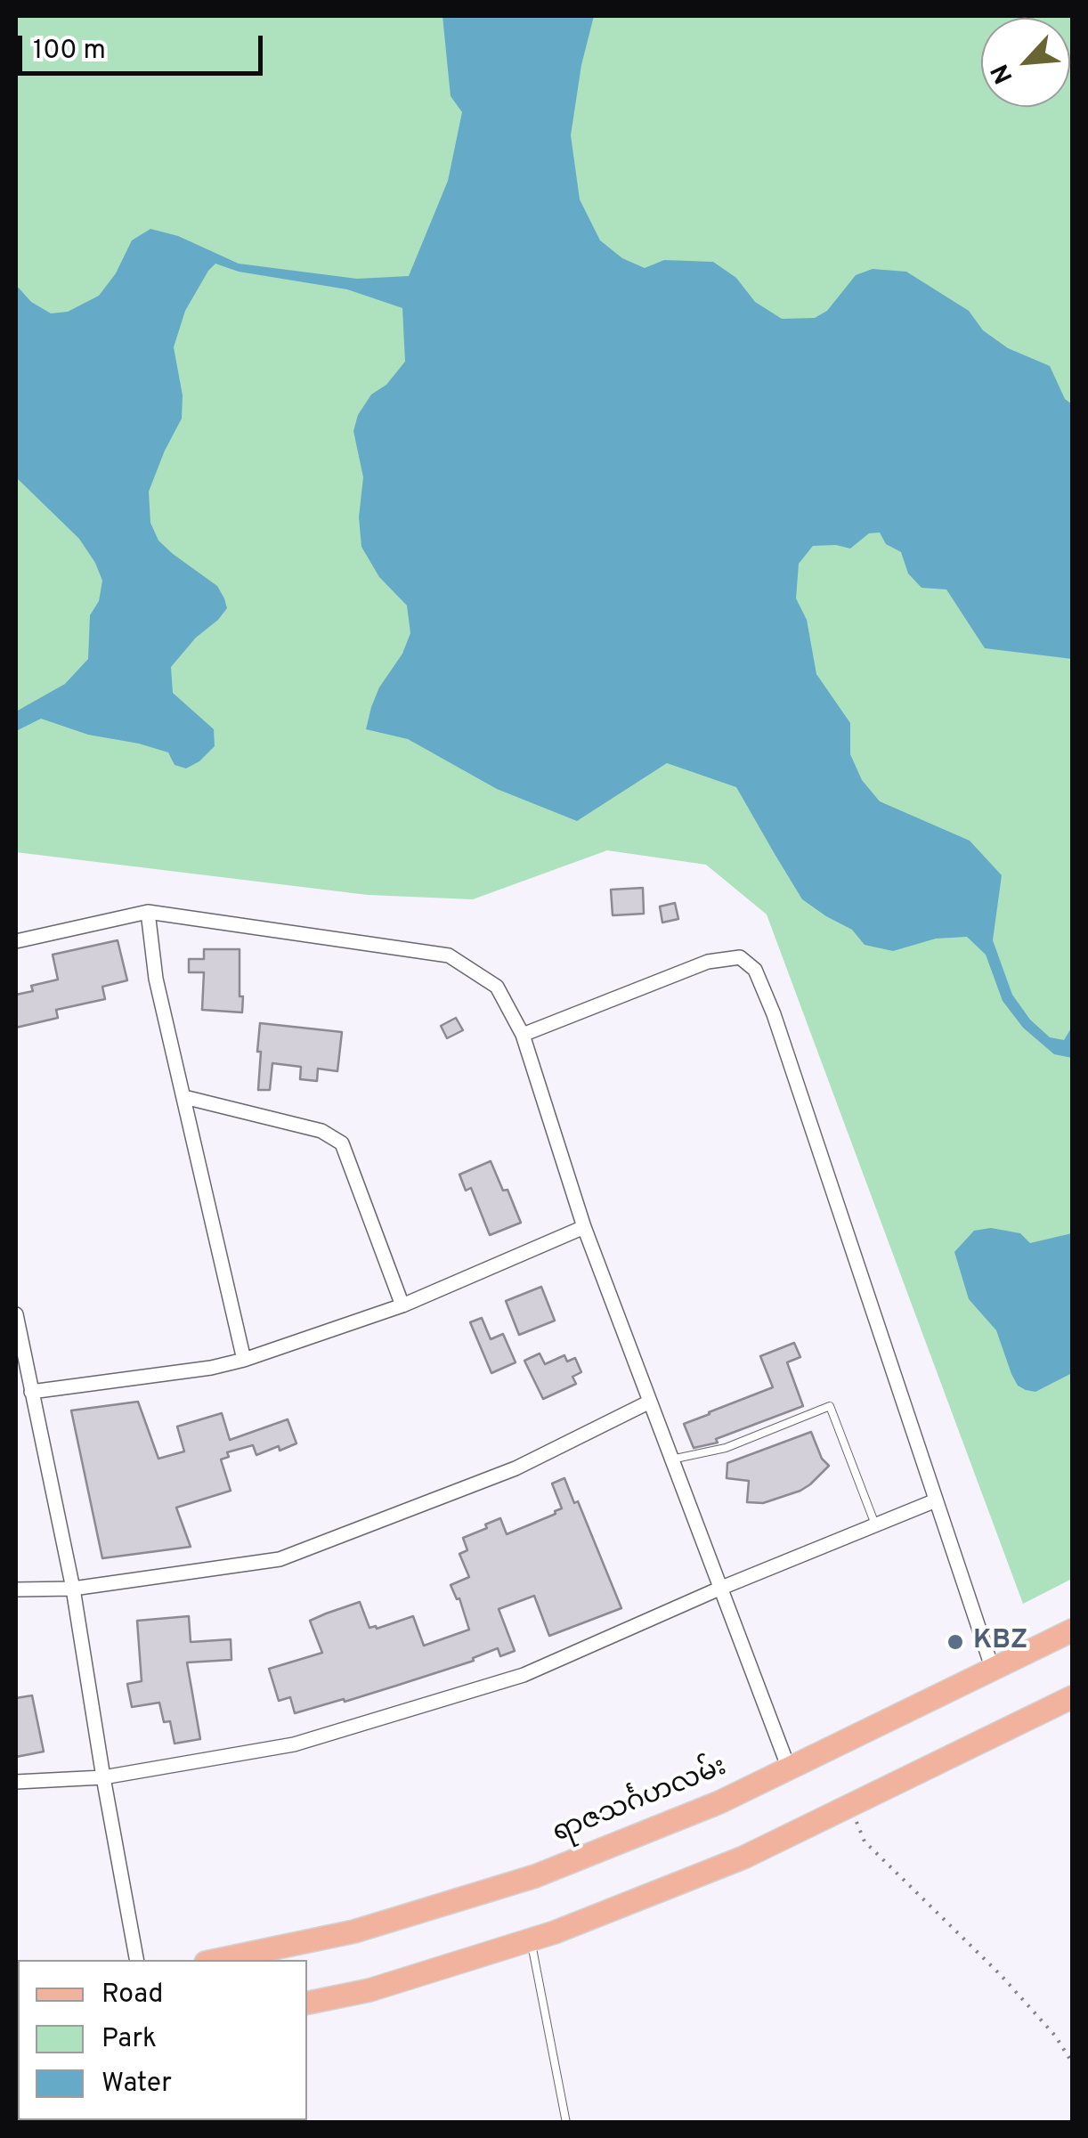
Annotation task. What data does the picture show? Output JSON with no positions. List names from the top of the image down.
{
  "streets": {
    "main road": ["ရာဇသင်္ဂဟလမ်း"]
  },
  "places": ["KBZ"],
  "legend": ["Road", "Park", "Water"],
  "scale_bar": "100 m",
  "north": "bottom left"
}
